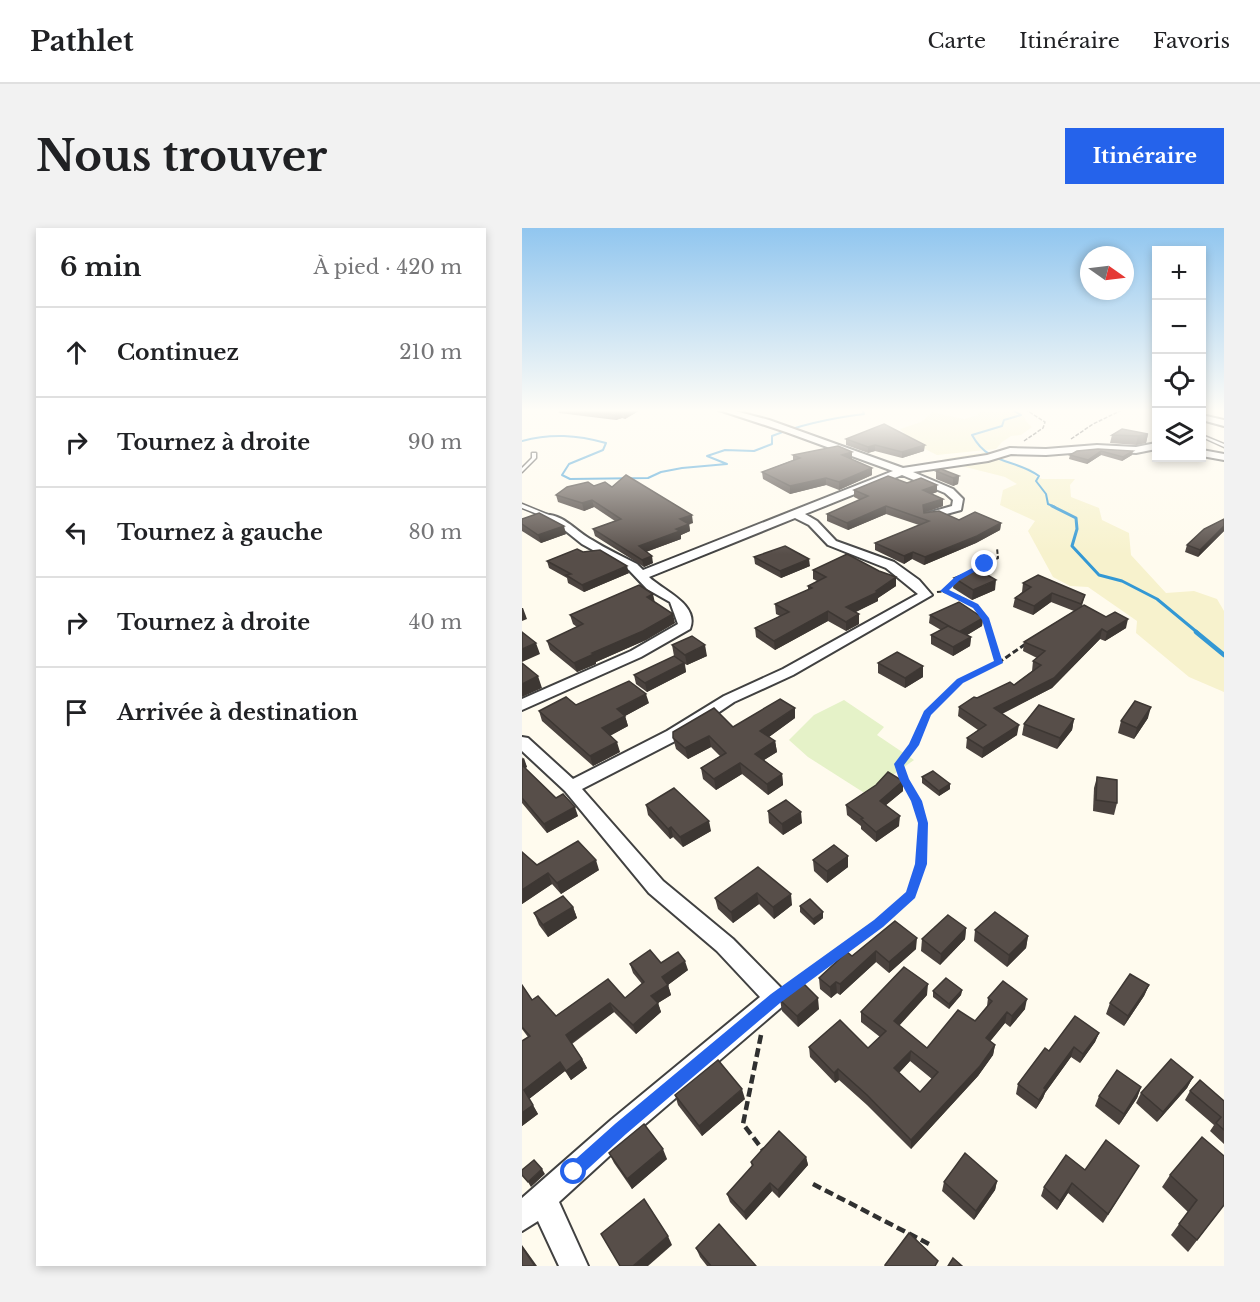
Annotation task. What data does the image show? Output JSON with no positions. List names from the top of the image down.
{
  "north": "right",
  "page": {
    "header": "Pathlet",
    "nav": ["Carte", "Itinéraire", "Favoris"],
    "buttons": "Itinéraire",
    "title": "Nous trouver",
    "heading": ["6 min", "À pied · 420 m"],
    "map_buttons": ["+", "−"],
    "list": [
      ["Continuez", "210 m"],
      ["Tournez à droite", "90 m"],
      ["Tournez à gauche", "80 m"],
      ["Tournez à droite", "40 m"],
      "Arrivée à destination"
    ]
  }
}
